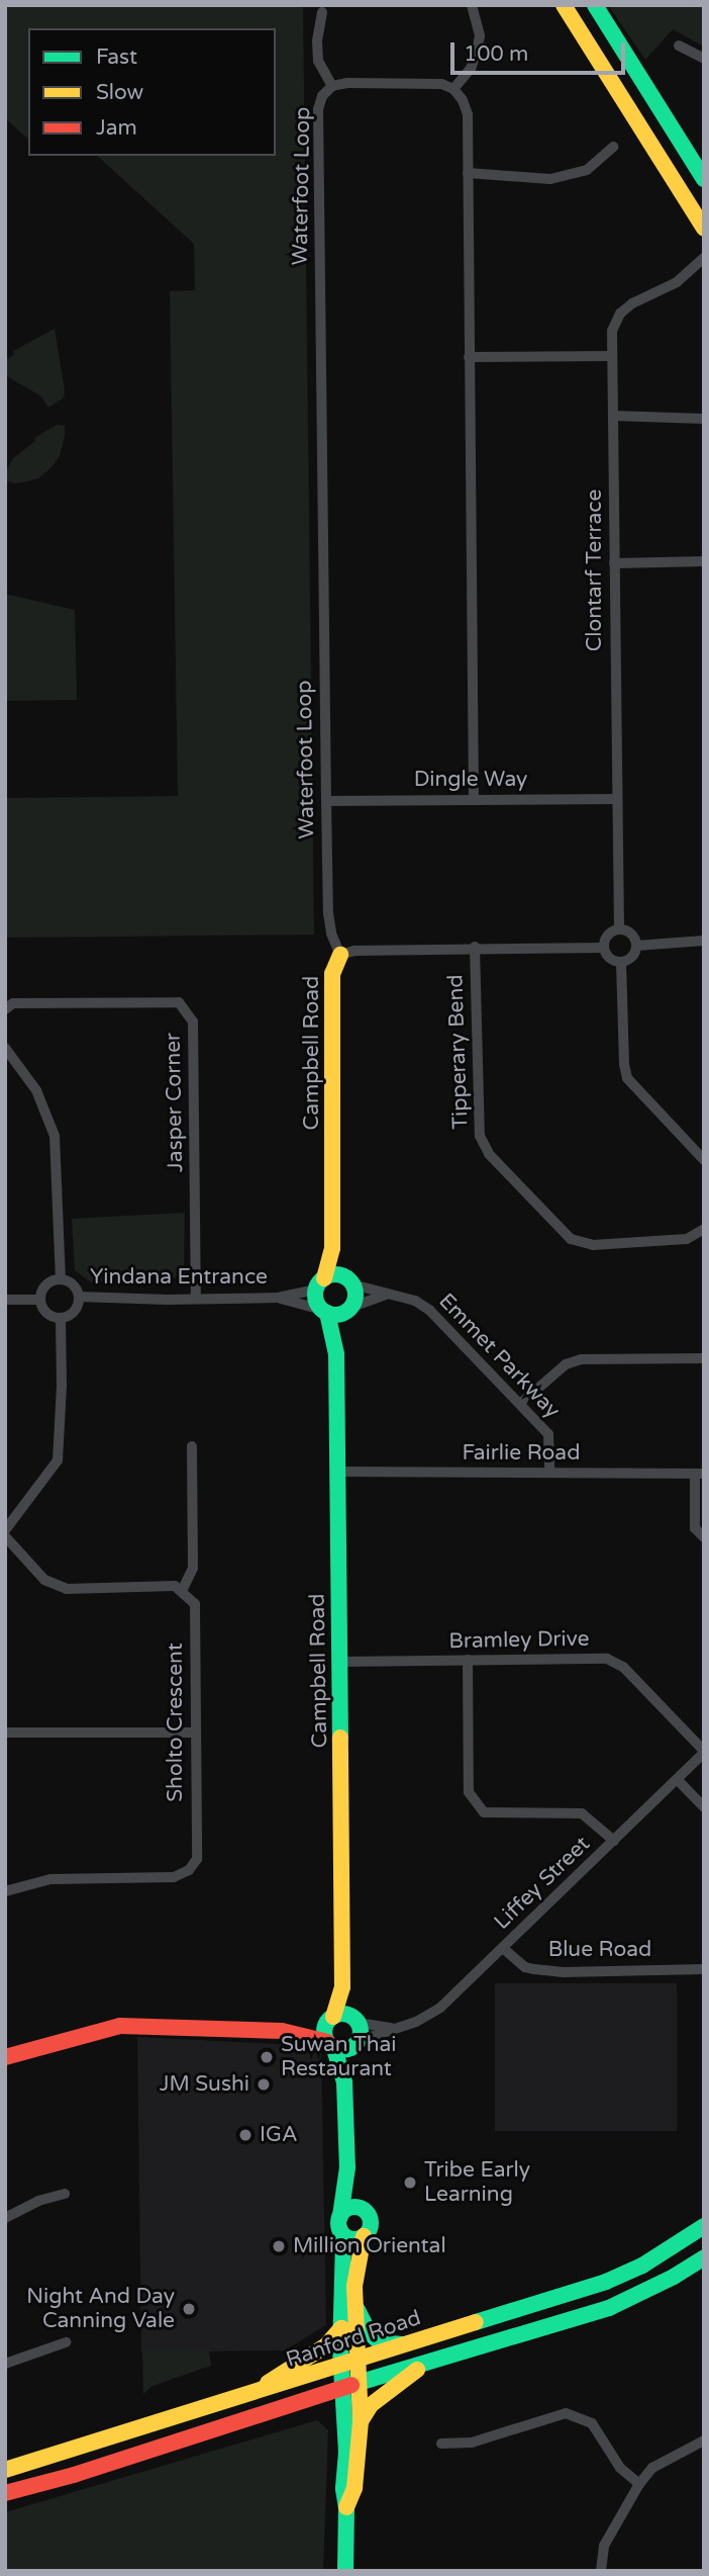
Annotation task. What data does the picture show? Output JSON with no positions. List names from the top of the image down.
{
  "streets": {
    "street": [
      "Waterfoot Loop",
      "Clontarf Terrace",
      "Dingle Way",
      "Tipperary Bend",
      "Campbell Road",
      "Jasper Corner",
      "Yindana Entrance",
      "Emmet Parkway",
      "Fairlie Road",
      "Bramley Drive",
      "Sholto Crescent",
      "Liffey Street",
      "Blue Road",
      "Ranford Road"
    ]
  },
  "crossings": [
    ["Waterfoot Loop", "Dingle Way"],
    ["Waterfoot Loop", "Campbell Road"],
    ["Clontarf Terrace", "Dingle Way"],
    ["Clontarf Terrace", "Campbell Road"],
    ["Tipperary Bend", "Campbell Road"],
    ["Campbell Road", "Yindana Entrance"],
    ["Campbell Road", "Emmet Parkway"],
    ["Campbell Road", "Fairlie Road"],
    ["Campbell Road", "Bramley Drive"],
    ["Campbell Road", "Liffey Street"],
    ["Campbell Road", "Ranford Road"],
    ["Jasper Corner", "Yindana Entrance"],
    ["Yindana Entrance", "Emmet Parkway"],
    ["Emmet Parkway", "Fairlie Road"],
    ["Bramley Drive", "Liffey Street"],
    ["Liffey Street", "Blue Road"]
  ],
  "places": [
    "Suwan Thai Restaurant",
    "JM Sushi",
    "IGA",
    "Tribe Early Learning",
    "Million Oriental",
    "Night And Day Canning Vale"
  ],
  "legend": ["Fast", "Slow", "Jam"],
  "scale_bar": "100 m"
}
